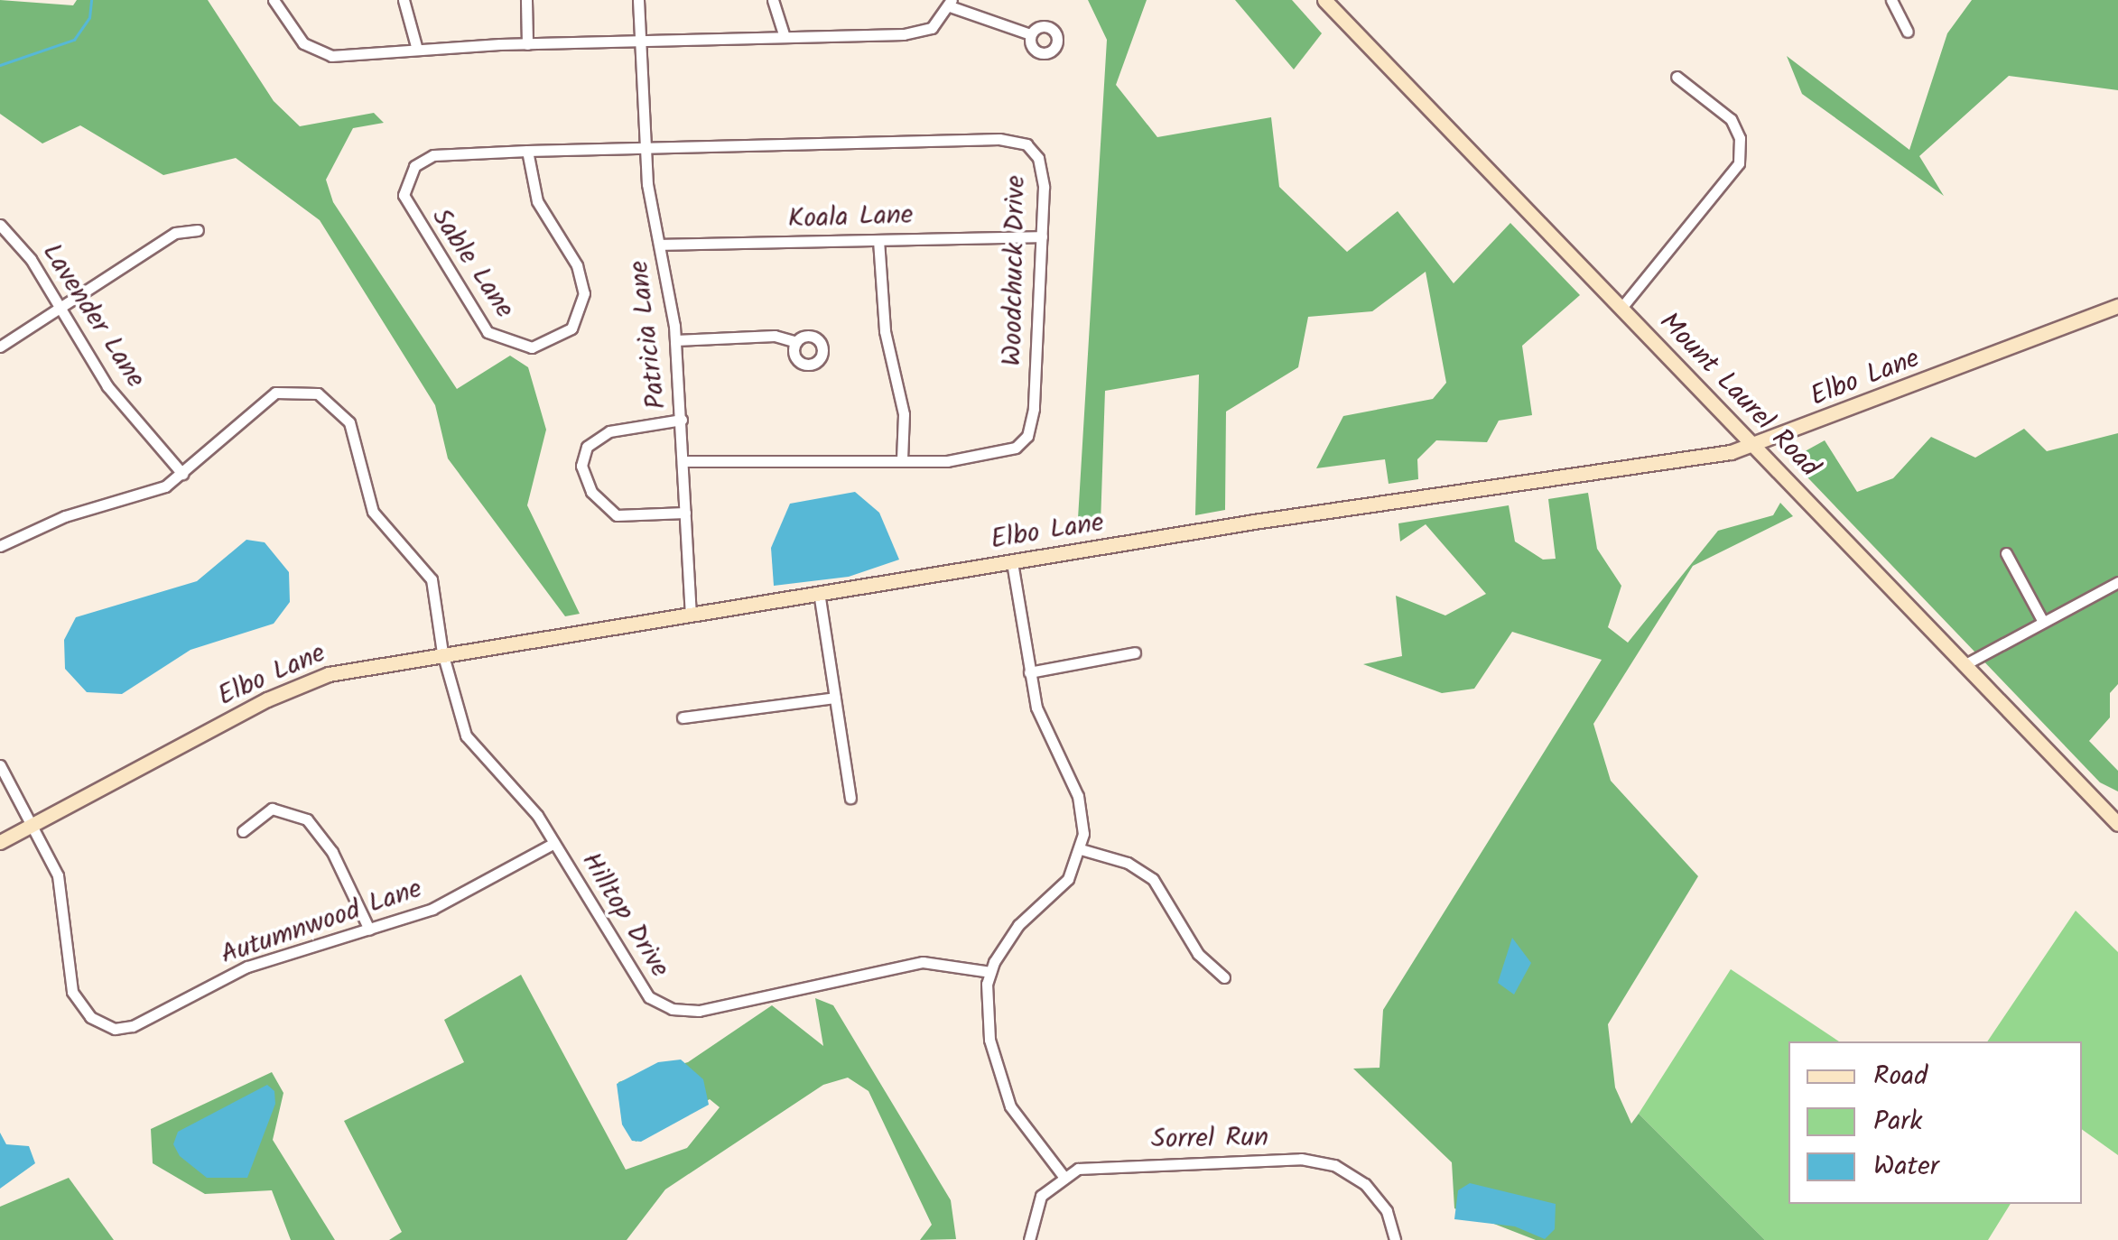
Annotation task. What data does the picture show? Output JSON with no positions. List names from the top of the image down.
{
  "streets": {
    "street": [
      "Koala Lane",
      "Sable Lane",
      "Woodchuck Drive",
      "Lavender Lane",
      "Patricia Lane",
      "Elbo Lane",
      "Mount Laurel Road",
      "Hilltop Drive",
      "Autumnwood Lane",
      "Sorrel Run"
    ]
  },
  "crossings": [
    ["Koala Lane", "Woodchuck Drive"],
    ["Koala Lane", "Patricia Lane"],
    ["Sable Lane", "Woodchuck Drive"],
    ["Sable Lane", "Patricia Lane"],
    ["Woodchuck Drive", "Patricia Lane"],
    ["Lavender Lane", "Hilltop Drive"],
    ["Patricia Lane", "Elbo Lane"],
    ["Elbo Lane", "Mount Laurel Road"],
    ["Elbo Lane", "Hilltop Drive"],
    ["Elbo Lane", "Autumnwood Lane"],
    ["Hilltop Drive", "Autumnwood Lane"]
  ],
  "legend": ["Road", "Park", "Water"]
}
